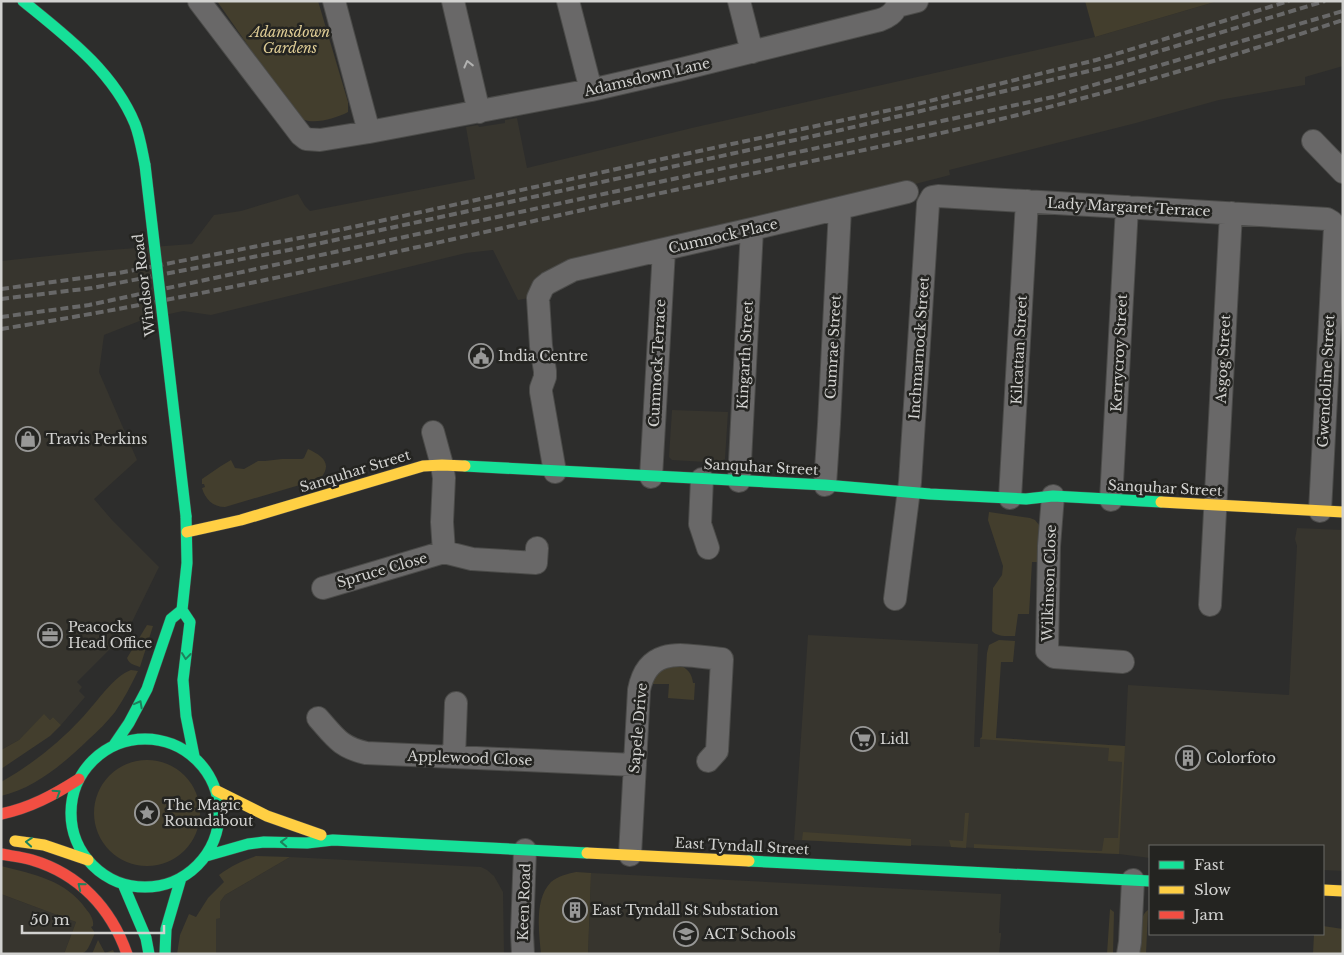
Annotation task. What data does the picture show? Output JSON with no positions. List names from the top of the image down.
{
  "streets": {
    "street": [
      "Adamsdown Lane",
      "Lady Margaret Terrace",
      "Cumnock Place",
      "Windsor Road",
      "Cumrae Street",
      "Inchmarnock Street",
      "Kilcattan Street",
      "Kerrycroy Street",
      "Kingarth Street",
      "Asgog Street",
      "Cumnock Terrace",
      "Gwendoline Street",
      "Sanquhar Street",
      "Spruce Close",
      "Wilkinson Close",
      "Sapele Drive",
      "Applewood Close",
      "East Tyndall Street",
      "Keen Road"
    ]
  },
  "crossings": [
    ["Lady Margaret Terrace", "Inchmarnock Street"],
    ["Lady Margaret Terrace", "Kilcattan Street"],
    ["Lady Margaret Terrace", "Kerrycroy Street"],
    ["Lady Margaret Terrace", "Asgog Street"],
    ["Lady Margaret Terrace", "Gwendoline Street"],
    ["Cumnock Place", "Cumrae Street"],
    ["Cumnock Place", "Kingarth Street"],
    ["Cumnock Place", "Cumnock Terrace"],
    ["Cumnock Place", "Sanquhar Street"],
    ["Windsor Road", "Sanquhar Street"],
    ["Windsor Road", "East Tyndall Street"],
    ["Cumrae Street", "Sanquhar Street"],
    ["Inchmarnock Street", "Sanquhar Street"],
    ["Kilcattan Street", "Sanquhar Street"],
    ["Kerrycroy Street", "Sanquhar Street"],
    ["Kingarth Street", "Sanquhar Street"],
    ["Asgog Street", "Sanquhar Street"],
    ["Cumnock Terrace", "Sanquhar Street"],
    ["Gwendoline Street", "Sanquhar Street"],
    ["Sanquhar Street", "Spruce Close"],
    ["Sanquhar Street", "Wilkinson Close"],
    ["Sapele Drive", "Applewood Close"],
    ["Sapele Drive", "East Tyndall Street"],
    ["East Tyndall Street", "Keen Road"]
  ],
  "parks": ["Adamsdown Gardens"],
  "places": {
    "public building": ["India Centre"],
    "shop": ["Travis Perkins"],
    "office": ["Peacocks Head Office"],
    "supermarket": ["Lidl"],
    "building": ["Colorfoto", "East Tyndall St Substation"],
    "place": ["The Magic Roundabout"],
    "school or university": ["ACT Schools"]
  },
  "legend": ["Fast", "Slow", "Jam"],
  "scale_bar": "50 m"
}
